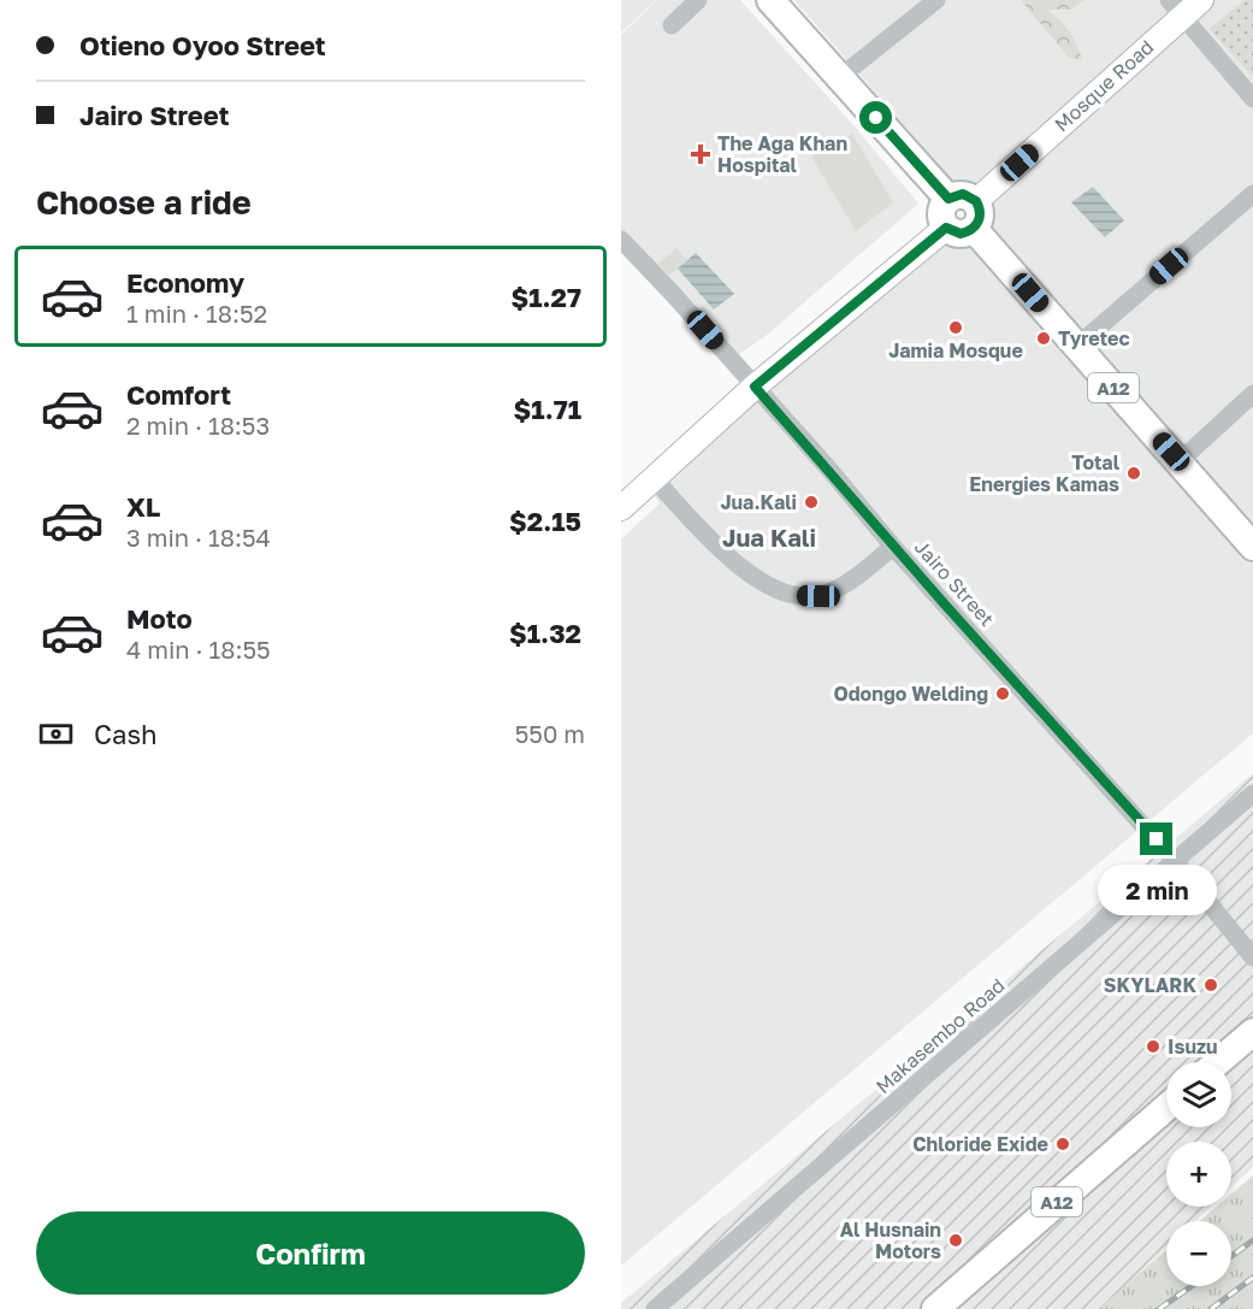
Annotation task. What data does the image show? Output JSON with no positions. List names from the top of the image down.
{
  "streets": {
    "highway": ["A12"],
    "main road": ["Mosque Road"],
    "street": ["Jairo Street", "Makasembo Road"]
  },
  "crossings": [
    ["Mosque Road", "A12"],
    ["Jairo Street", "Makasembo Road"]
  ],
  "districts": ["Jua Kali"],
  "places": {
    "health": ["The Aga Khan Hospital"],
    "other": [
      "Jamia Mosque",
      "Tyretec",
      "Total Energies Kamas",
      "Jua.Kali",
      "Odongo Welding",
      "SKYLARK",
      "Isuzu",
      "Chloride Exide",
      "Al Husnain Motors"
    ]
  },
  "page": {
    "banner": ["Otieno Oyoo Street", "Jairo Street"],
    "heading": "Choose a ride",
    "list": [
      {
        "name": "Economy",
        "note": "1 min · 18:52",
        "value": "$1.27"
      },
      {
        "name": "Comfort",
        "note": "2 min · 18:53",
        "value": "$1.71"
      },
      {
        "name": "XL",
        "note": "3 min · 18:54",
        "value": "$2.15"
      },
      {
        "name": "Moto",
        "note": "4 min · 18:55",
        "value": "$1.32"
      }
    ],
    "pay": ["Cash", "550 m"],
    "bubble": "2 min",
    "map_buttons": ["+", "−"],
    "buttons": "Confirm"
  }
}
